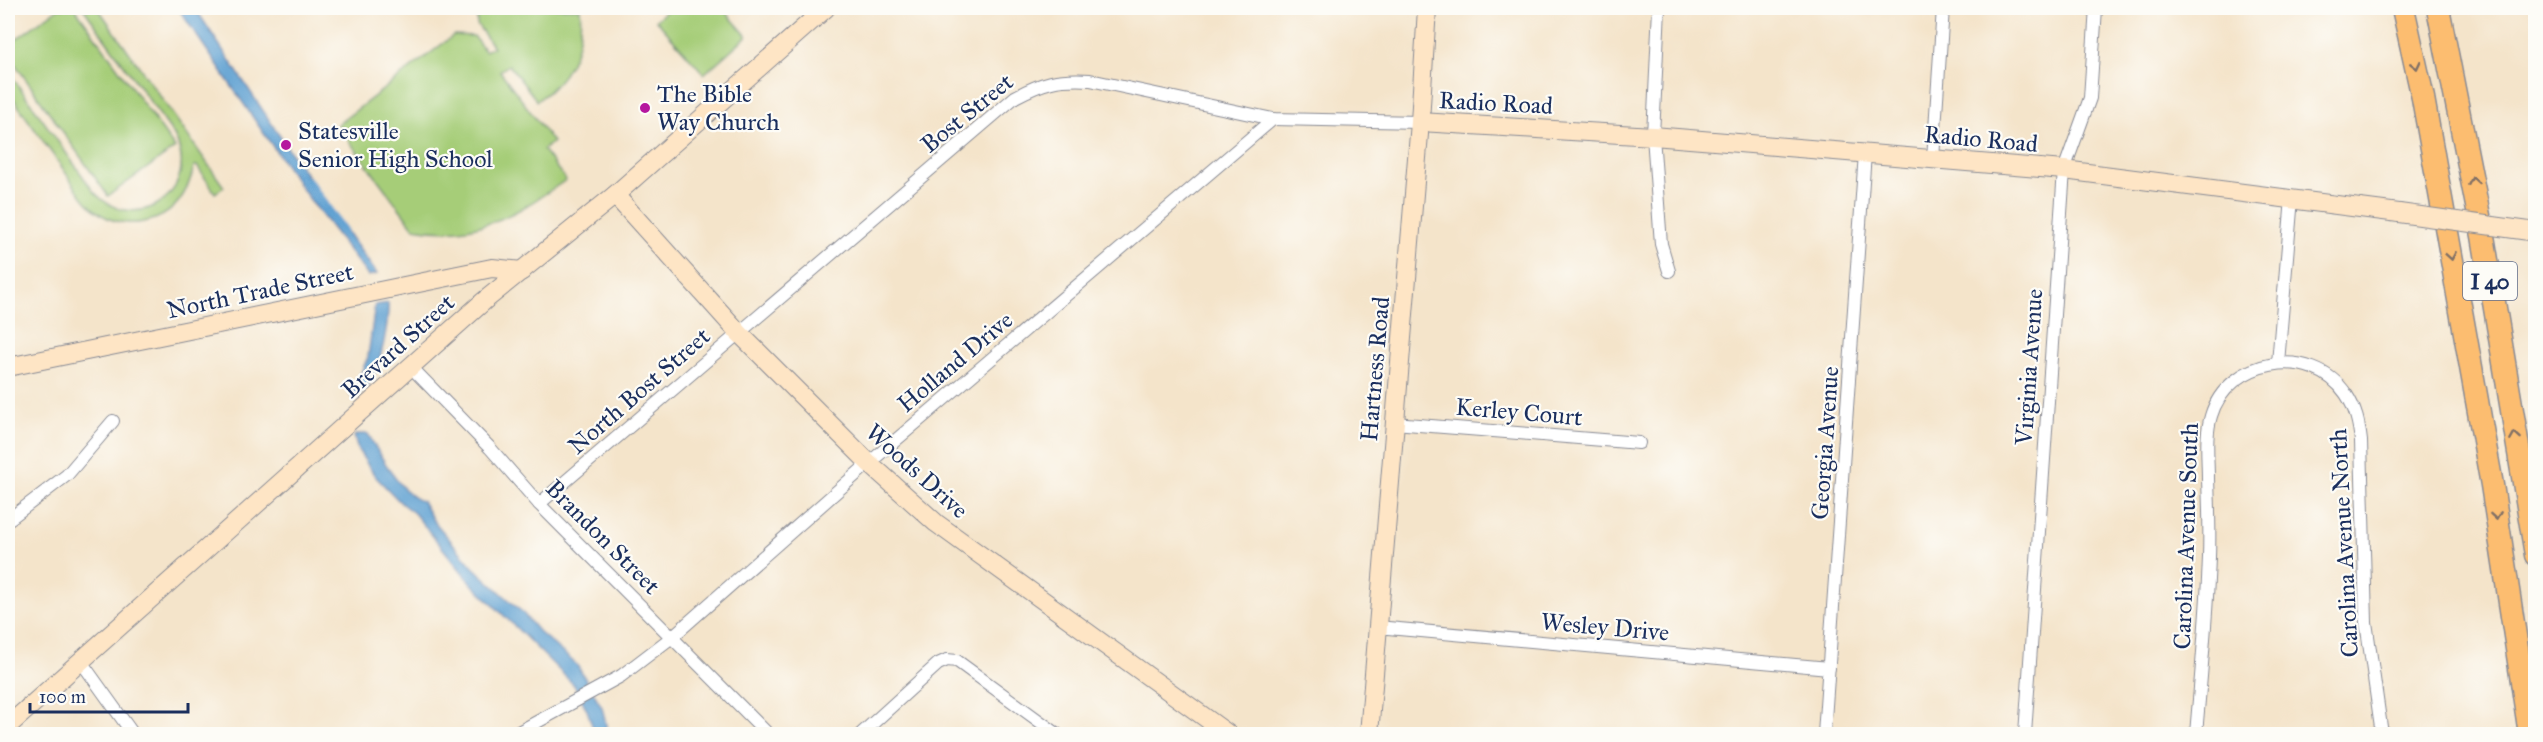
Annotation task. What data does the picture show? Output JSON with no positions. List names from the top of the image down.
{
  "streets": {
    "highway": ["I 40"],
    "street": [
      "Radio Road",
      "Bost Street",
      "North Trade Street",
      "Brevard Street",
      "Holland Drive",
      "Virginia Avenue",
      "Hartness Road",
      "North Bost Street",
      "Kerley Court",
      "Georgia Avenue",
      "Woods Drive",
      "Carolina Avenue South",
      "Brandon Street",
      "Carolina Avenue North",
      "Wesley Drive"
    ]
  },
  "crossings": [
    ["Radio Road", "Bost Street"],
    ["Radio Road", "Virginia Avenue"],
    ["Radio Road", "Hartness Road"],
    ["Radio Road", "Georgia Avenue"],
    ["Bost Street", "Holland Drive"],
    ["Bost Street", "Hartness Road"],
    ["Bost Street", "North Bost Street"],
    ["Bost Street", "Woods Drive"],
    ["North Trade Street", "Brevard Street"],
    ["Brevard Street", "Woods Drive"],
    ["Brevard Street", "Brandon Street"],
    ["Holland Drive", "Woods Drive"],
    ["Holland Drive", "Brandon Street"],
    ["Hartness Road", "Kerley Court"],
    ["Hartness Road", "Wesley Drive"],
    ["North Bost Street", "Woods Drive"],
    ["North Bost Street", "Brandon Street"],
    ["Georgia Avenue", "Wesley Drive"],
    ["Carolina Avenue South", "Carolina Avenue North"]
  ],
  "places": ["The Bible Way Church", "Statesville Senior High School"],
  "scale_bar": "100 m"
}
